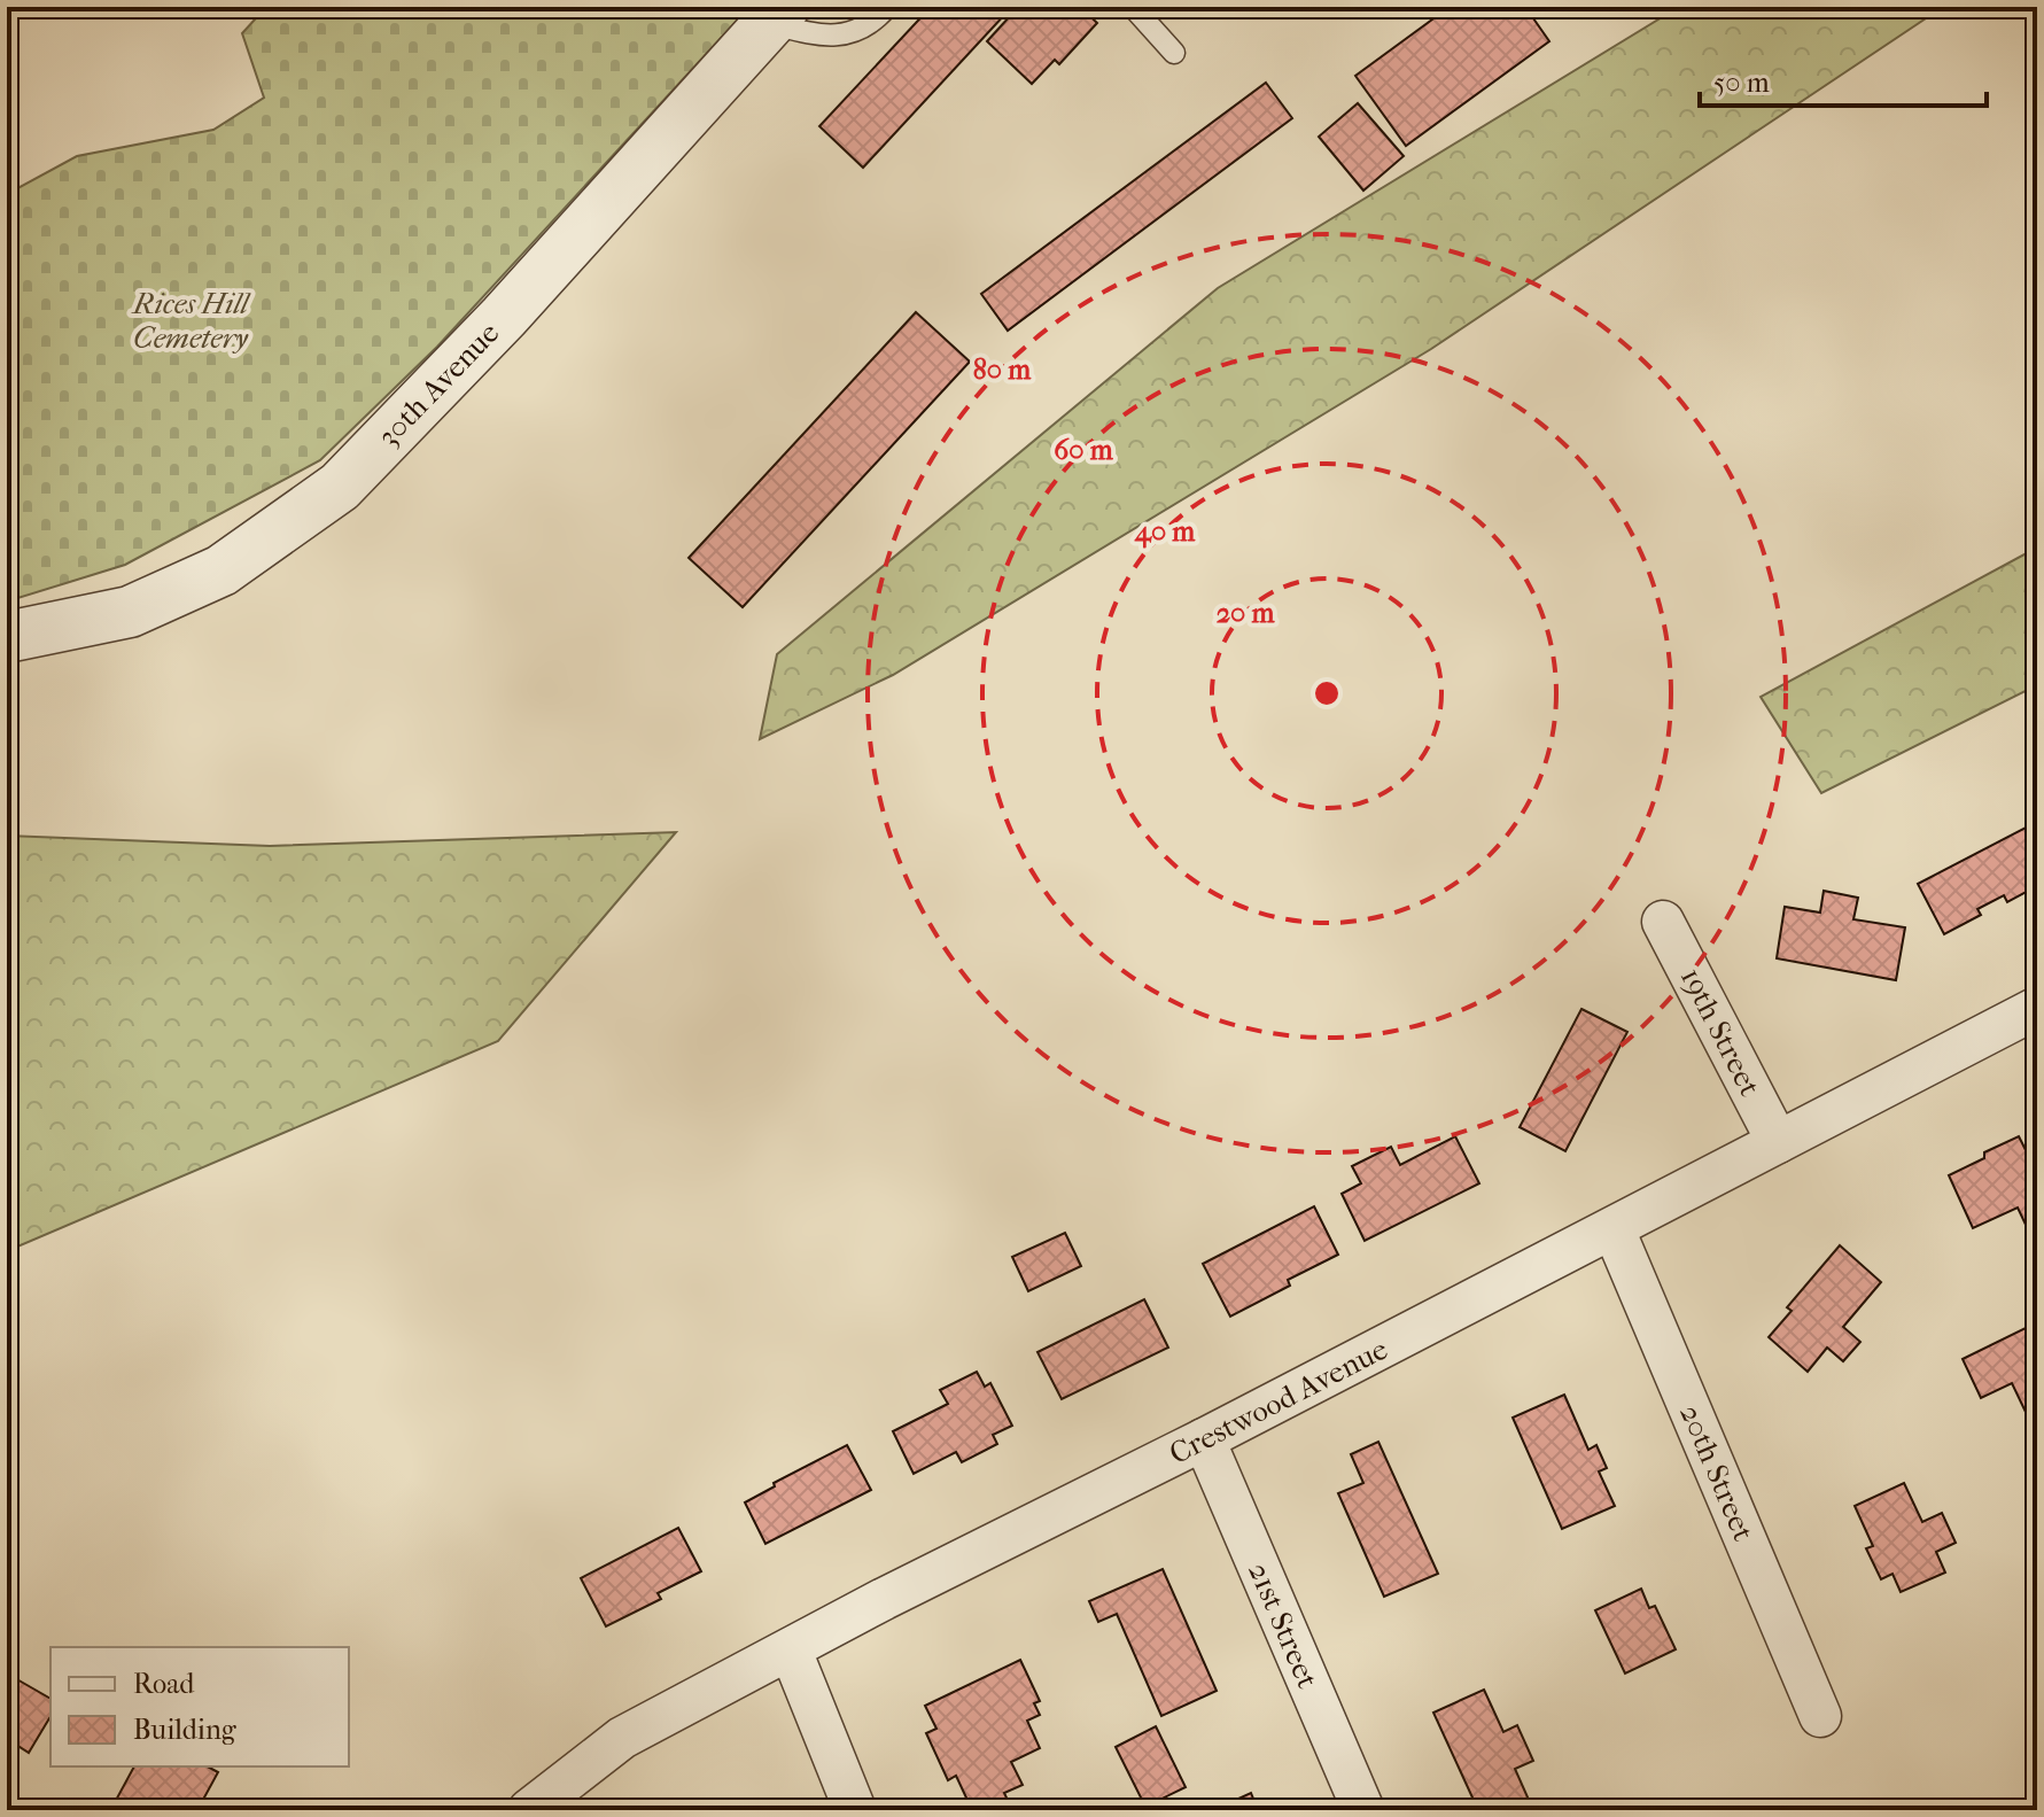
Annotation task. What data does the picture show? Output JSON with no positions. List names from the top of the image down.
{
  "streets": {
    "street": [
      "30th Avenue",
      "19th Street",
      "Crestwood Avenue",
      "20th Street",
      "21st Street"
    ]
  },
  "crossings": [
    ["19th Street", "Crestwood Avenue"],
    ["Crestwood Avenue", "20th Street"],
    ["Crestwood Avenue", "21st Street"]
  ],
  "parks": ["Rices Hill Cemetery"],
  "legend": ["Road", "Building"],
  "scale_bar": "50 m",
  "rings": [
    "80 m",
    "60 m",
    "40 m",
    "20 m"
  ]
}
